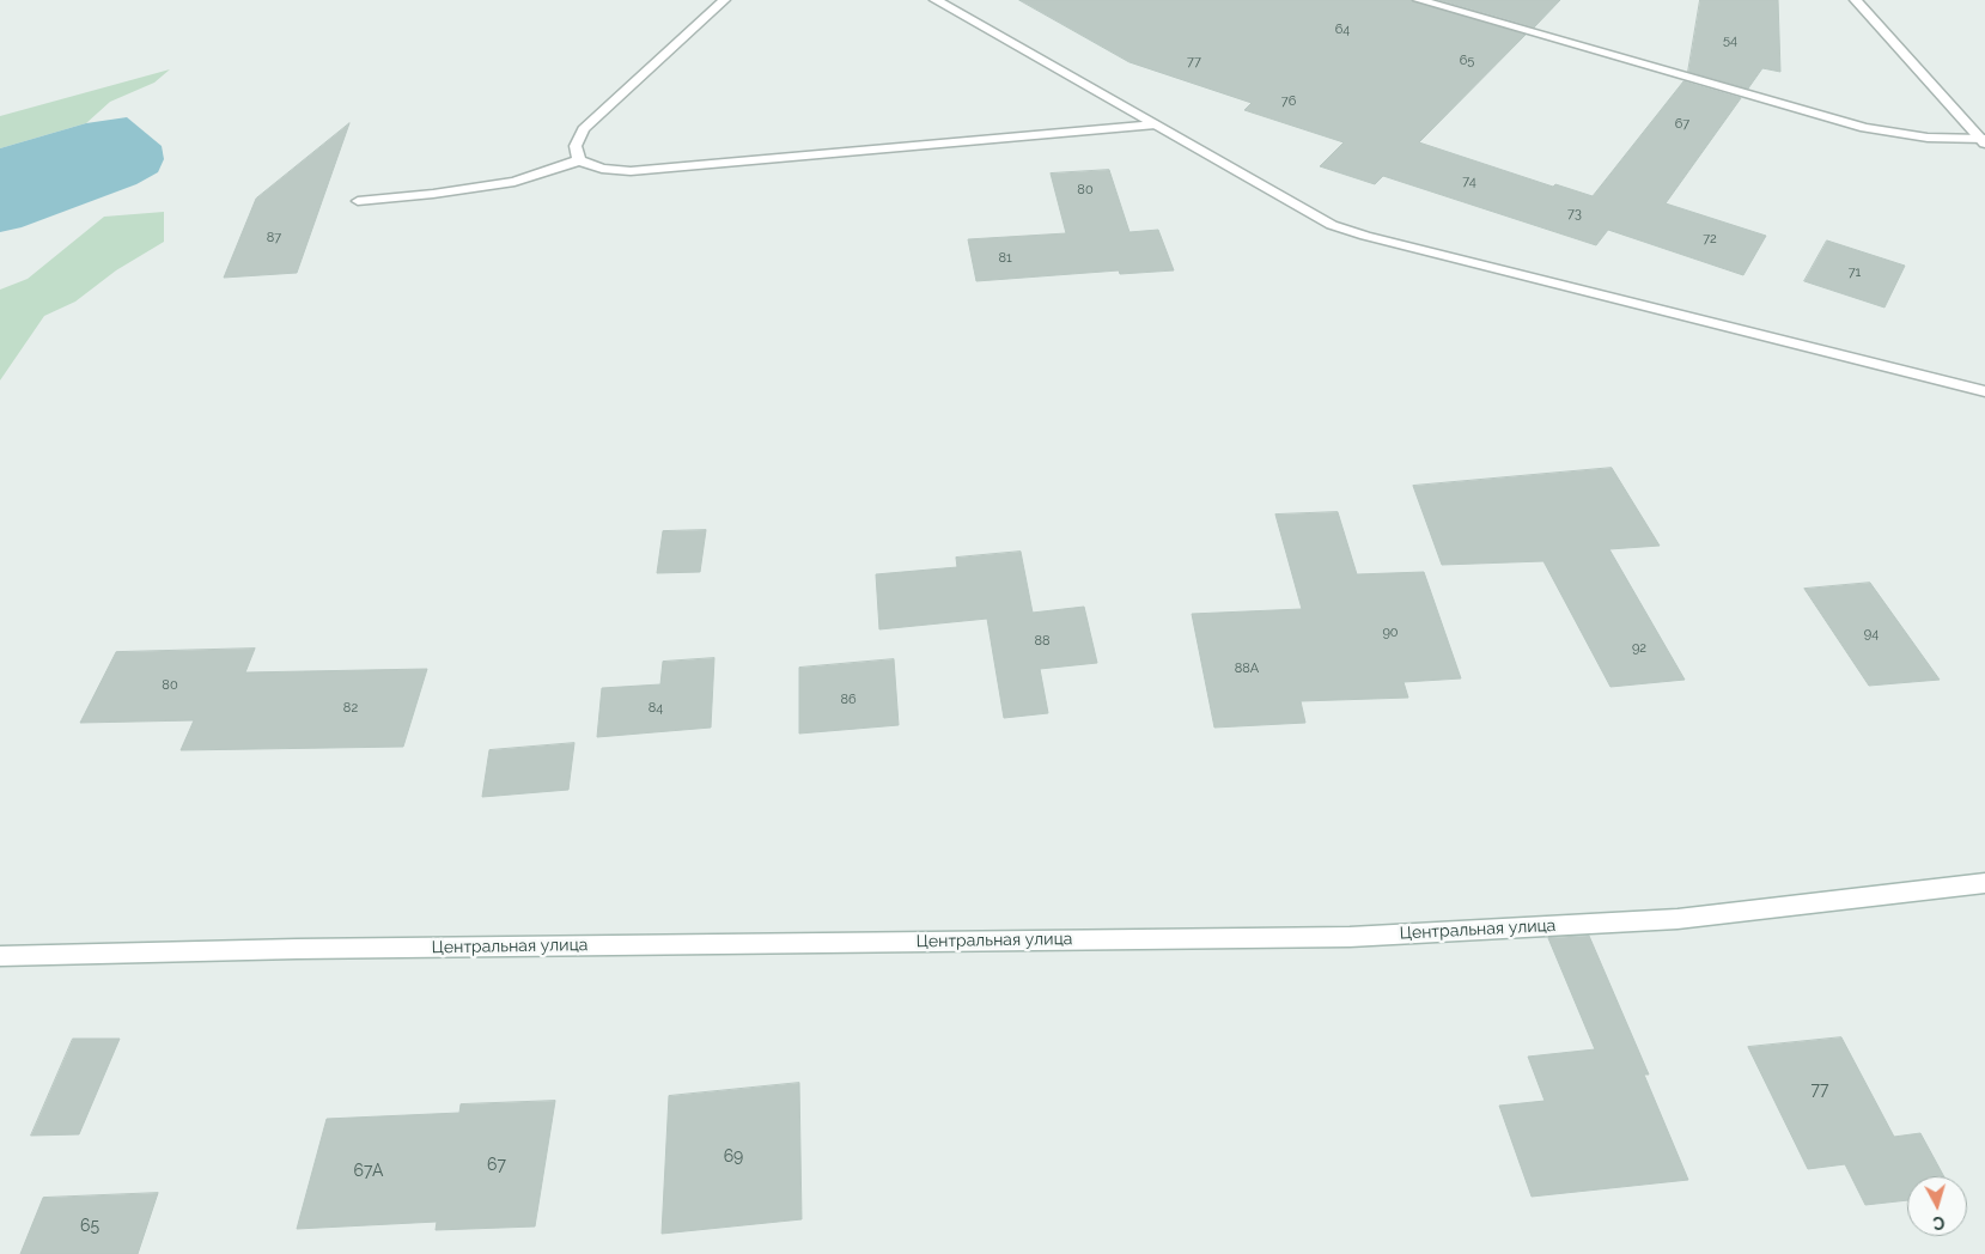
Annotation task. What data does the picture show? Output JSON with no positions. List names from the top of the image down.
{
  "streets": {
    "street": ["Центральная улица"]
  },
  "house_numbers": [
    "64",
    "54",
    "65",
    "77",
    "76",
    "67",
    "74",
    "80",
    "73",
    "87",
    "72",
    "81",
    "71",
    "90",
    "94",
    "88",
    "92",
    "88А",
    "80",
    "86",
    "82",
    "84",
    "77",
    "69",
    "67",
    "67А",
    "65"
  ],
  "north": "bottom"
}
